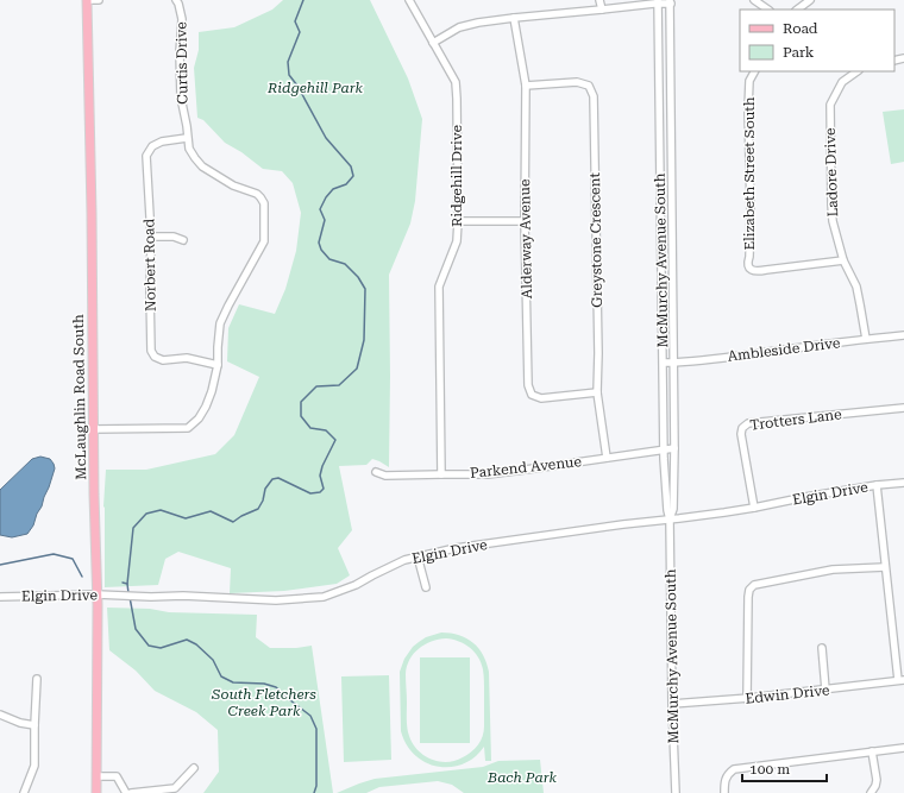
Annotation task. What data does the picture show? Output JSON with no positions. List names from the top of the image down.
{
  "streets": {
    "main road": ["McLaughlin Road South"],
    "street": [
      "Curtis Drive",
      "Ladore Drive",
      "Elizabeth Street South",
      "Ridgehill Drive",
      "Alderway Avenue",
      "Greystone Crescent",
      "McMurchy Avenue South",
      "Norbert Road",
      "Ambleside Drive",
      "Trotters Lane",
      "Parkend Avenue",
      "Elgin Drive",
      "Edwin Drive"
    ]
  },
  "crossings": [
    ["Curtis Drive", "Norbert Road"],
    ["Curtis Drive", "McLaughlin Road South"],
    ["Ladore Drive", "Elizabeth Street South"],
    ["Ladore Drive", "Ambleside Drive"],
    ["Ridgehill Drive", "Parkend Avenue"],
    ["Alderway Avenue", "Greystone Crescent"],
    ["Greystone Crescent", "Parkend Avenue"],
    ["McMurchy Avenue South", "Ambleside Drive"],
    ["McMurchy Avenue South", "Parkend Avenue"],
    ["McMurchy Avenue South", "Elgin Drive"],
    ["McMurchy Avenue South", "Edwin Drive"],
    ["McLaughlin Road South", "Elgin Drive"],
    ["Trotters Lane", "Elgin Drive"]
  ],
  "parks": ["Ridgehill Park", "South Fletchers Creek Park", "Bach Park"],
  "legend": ["Road", "Park"],
  "scale_bar": "100 m"
}
